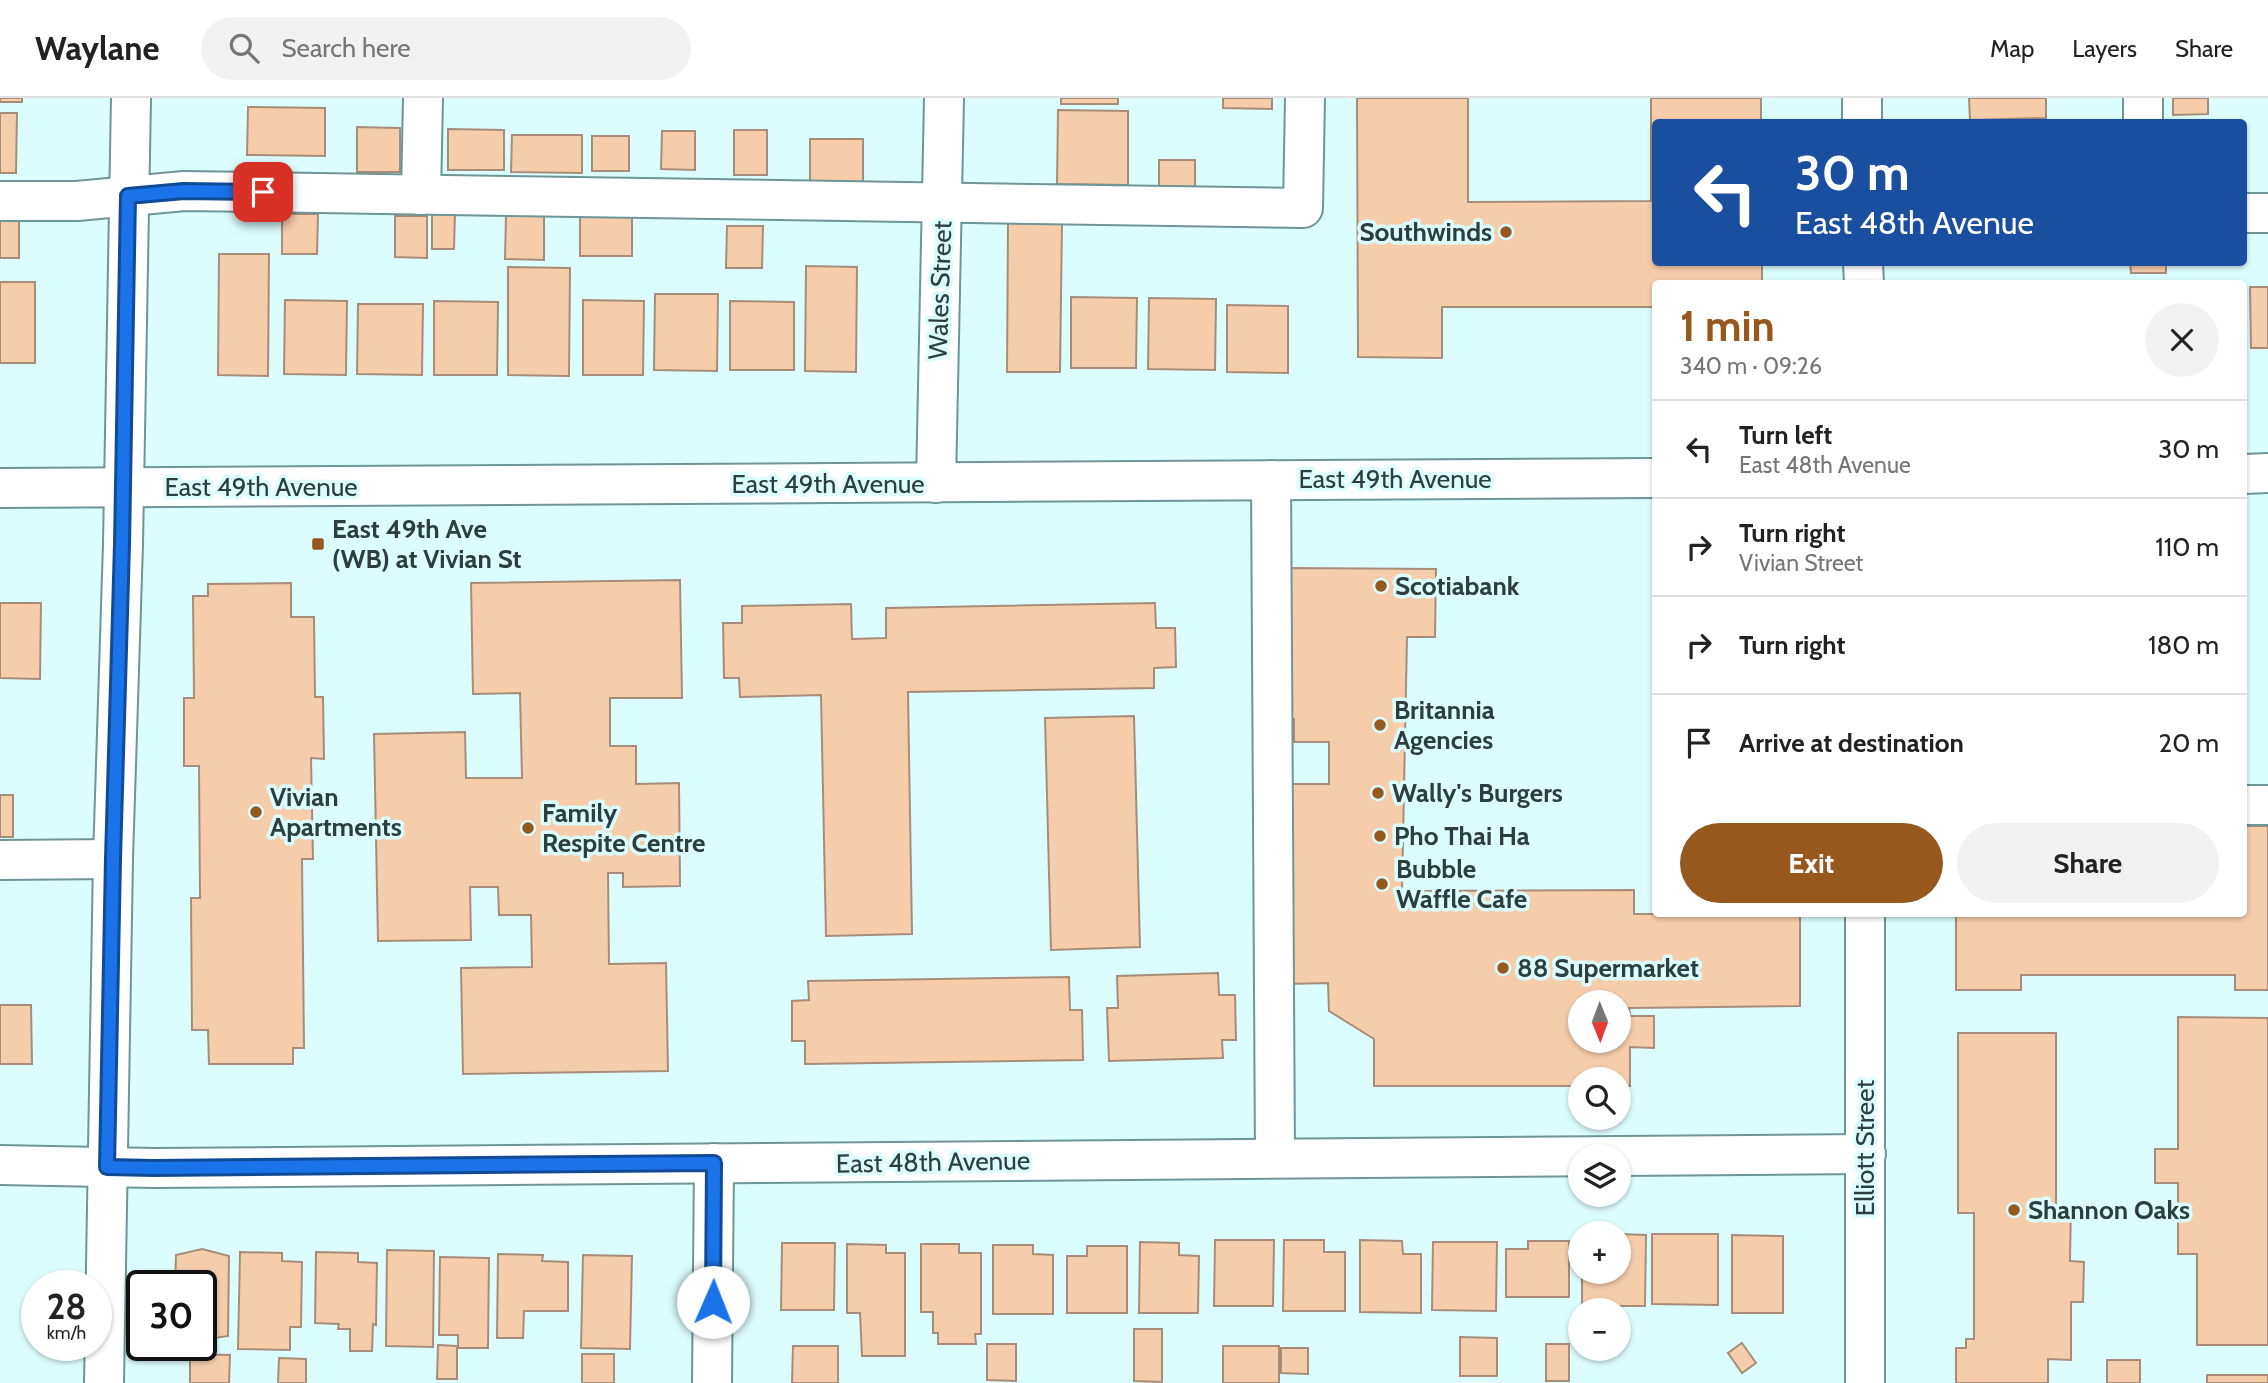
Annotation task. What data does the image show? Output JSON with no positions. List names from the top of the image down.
{
  "streets": {
    "street": [
      "Wales Street",
      "East 49th Avenue",
      "Elliott Street",
      "East 48th Avenue"
    ]
  },
  "crossings": [
    ["Wales Street", "East 49th Avenue"],
    ["Elliott Street", "East 48th Avenue"]
  ],
  "places": {
    "other": [
      "Southwinds",
      "Scotiabank",
      "Britannia Agencies",
      "Wally's Burgers",
      "Vivian Apartments",
      "Family Respite Centre",
      "Pho Thai Ha",
      "Bubble Waffle Cafe",
      "88 Supermarket",
      "Shannon Oaks"
    ],
    "transit": ["East 49th Ave (WB) at Vivian St"]
  },
  "north": "bottom",
  "page": {
    "header": "Waylane",
    "search": "Search here",
    "nav": ["Map", "Layers", "Share"],
    "turn": ["30 m", "East 48th Avenue"],
    "heading": ["1 min", "340 m · 09:26"],
    "list": [
      {
        "name": "Turn left",
        "note": "East 48th Avenue",
        "value": "30 m"
      },
      {
        "name": "Turn right",
        "note": "Vivian Street",
        "value": "110 m"
      },
      {
        "name": "Turn right",
        "value": "180 m"
      },
      {
        "name": "Arrive at destination",
        "value": "20 m"
      }
    ],
    "buttons": ["Exit", "Share"],
    "map_buttons": ["+", "−"],
    "speed": "28 km/h",
    "limit": "30"
  }
}
